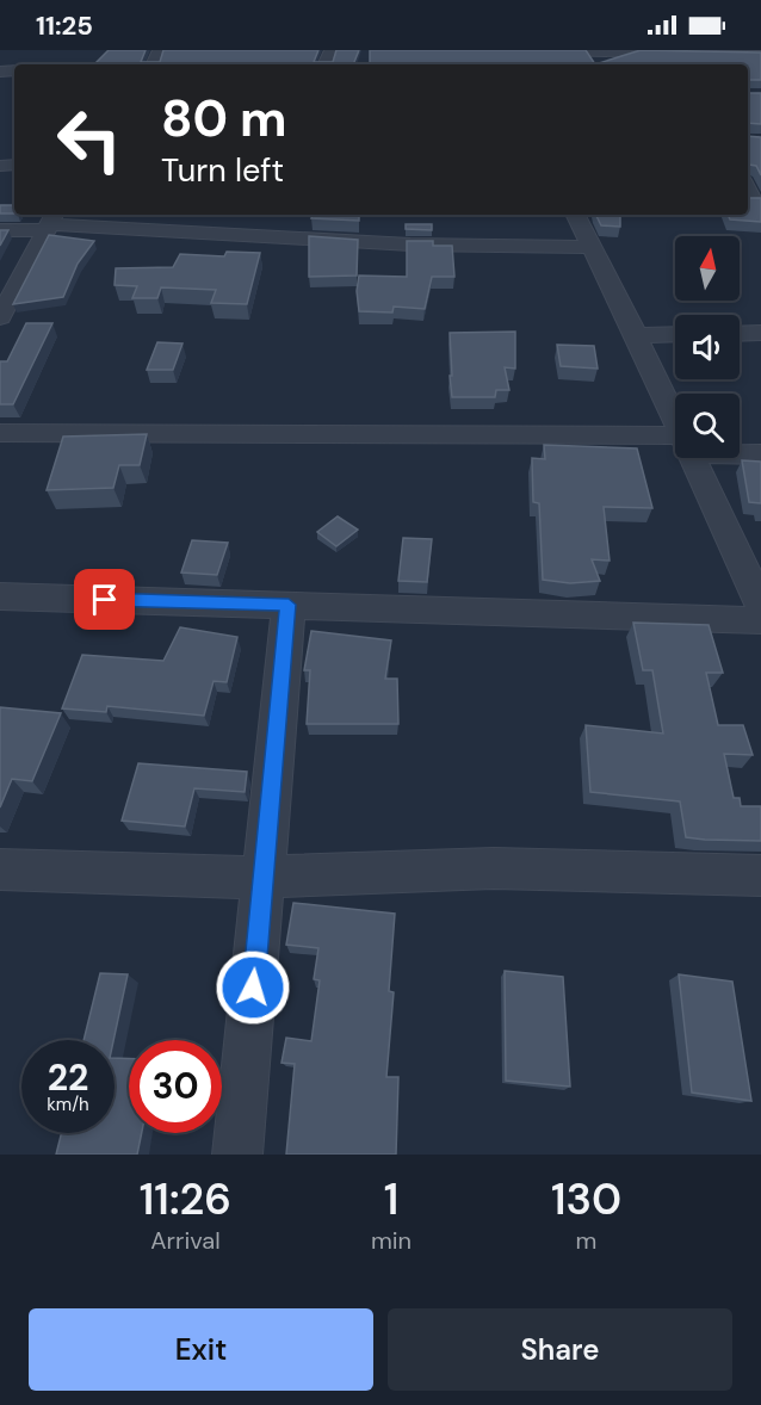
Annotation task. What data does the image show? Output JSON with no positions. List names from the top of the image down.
{
  "north": "top",
  "page": {
    "status": "11:25",
    "turn": ["80 m", "Turn left"],
    "speed": "22 km/h",
    "limit": "30",
    "eta": [
      "11:26",
      "Arrival",
      "1",
      "min",
      "130",
      "m"
    ],
    "buttons": ["Exit", "Share"]
  }
}
